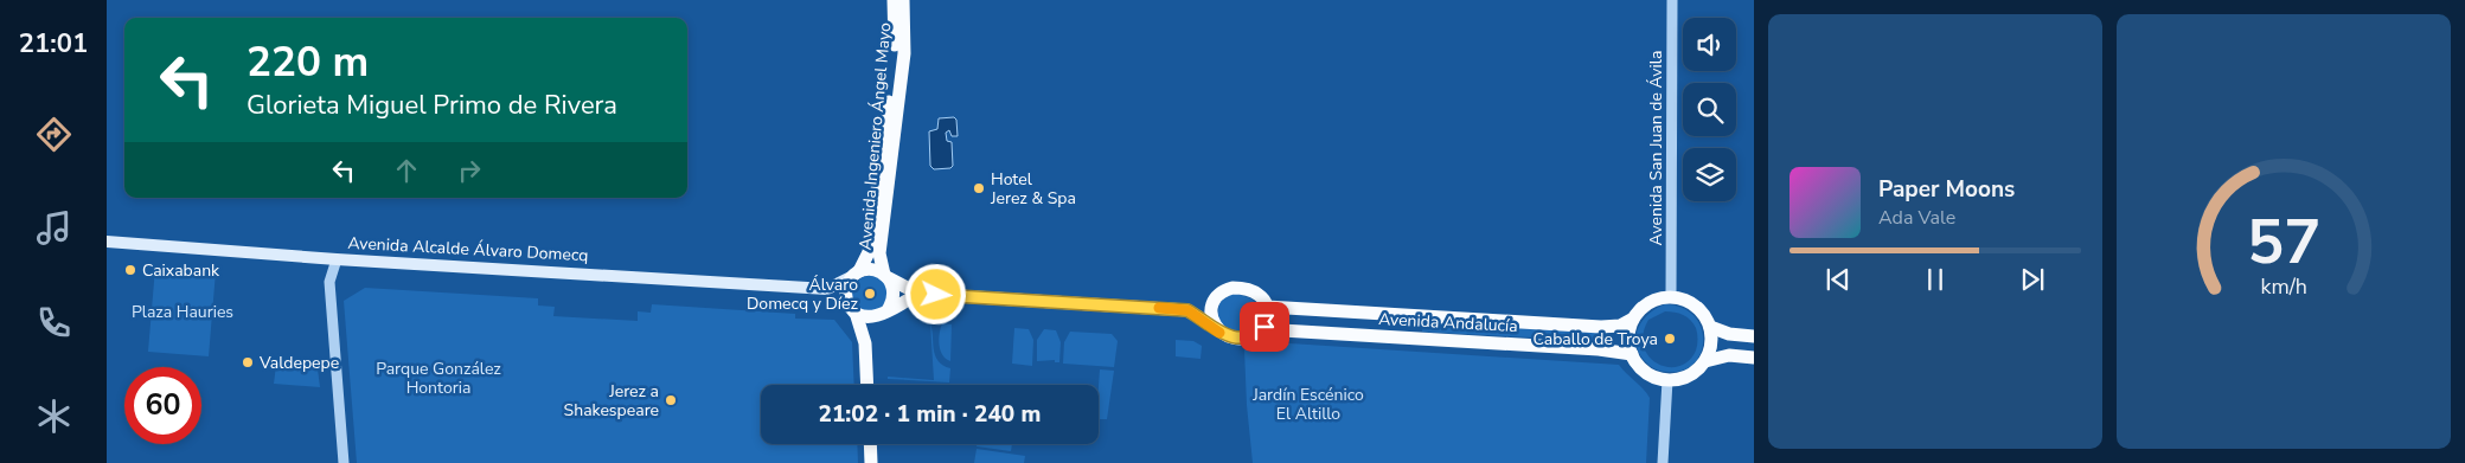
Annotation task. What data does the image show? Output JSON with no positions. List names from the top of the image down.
{
  "streets": {
    "main road": ["Avenida Ingeniero Ángel Mayo", "Avenida Alcalde Álvaro Domecq", "Avenida Andalucía"],
    "street": ["Avenida San Juan de Ávila"]
  },
  "crossings": [
    ["Avenida San Juan de Ávila", "Avenida Andalucía"]
  ],
  "parks": ["Plaza Hauries", "Parque González Hontoria", "Jardín Escénico El Altillo"],
  "places": [
    "Hotel Jerez & Spa",
    "Caixabank",
    "Álvaro Domecq y Díez",
    "Caballo de Troya",
    "Valdepepe",
    "Jerez a Shakespeare"
  ],
  "page": {
    "tabs": "21:01",
    "turn": ["220 m", "Glorieta Miguel Primo de Rivera"],
    "song": ["Paper Moons", "Ada Vale"],
    "limit": "60",
    "trip": "21:02 · 1 min · 240 m",
    "gauge": ["57", "km/h"]
  }
}
